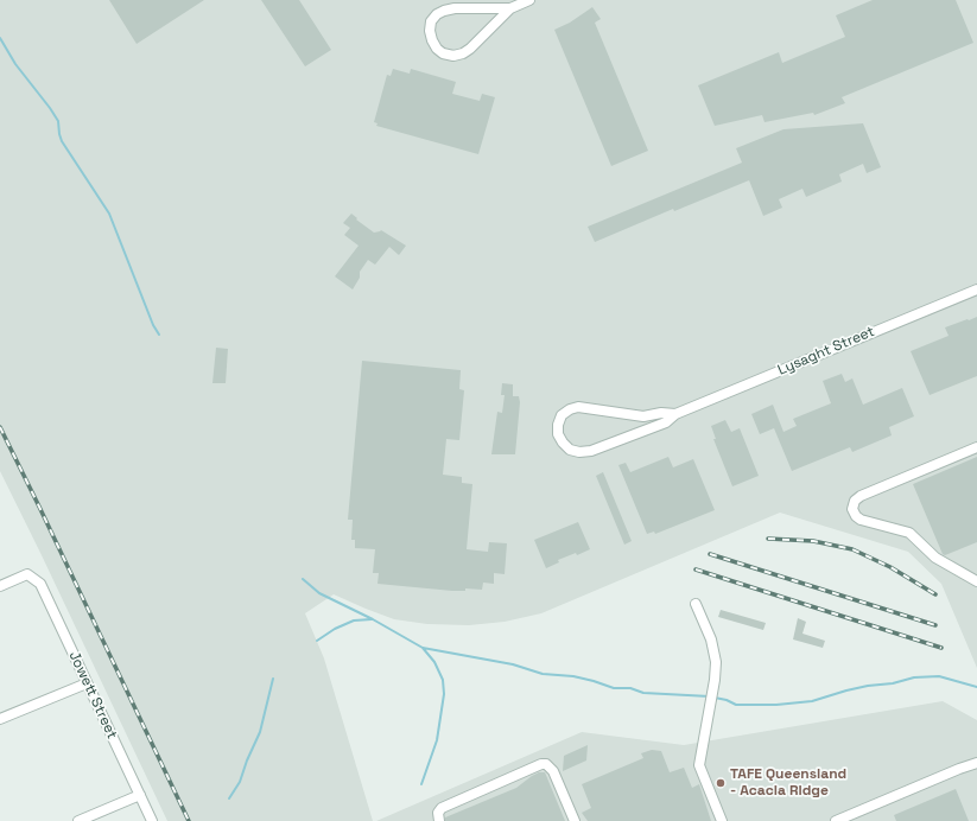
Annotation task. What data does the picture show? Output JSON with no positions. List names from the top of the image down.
{
  "streets": {
    "street": ["Lysaght Street", "Jowett Street"]
  },
  "places": ["TAFE Queensland - Acacia Ridge"]
}
